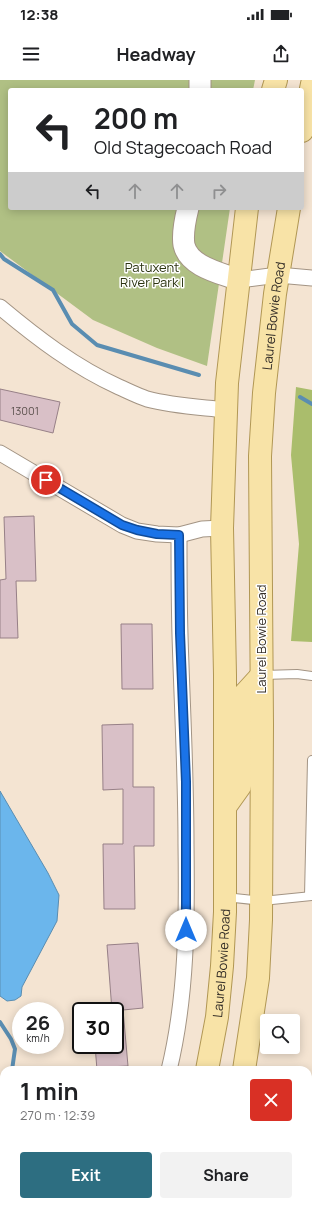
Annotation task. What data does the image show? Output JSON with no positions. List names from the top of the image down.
{
  "streets": {
    "main road": ["Laurel Bowie Road"]
  },
  "parks": ["Patuxent River Park I"],
  "house_numbers": ["13001"],
  "page": {
    "status": "12:38",
    "header": "Headway",
    "turn": ["200 m", "Old Stagecoach Road"],
    "speed": "26 km/h",
    "limit": "30",
    "heading": ["1 min", "270 m · 12:39"],
    "buttons": ["Exit", "Share"]
  }
}
